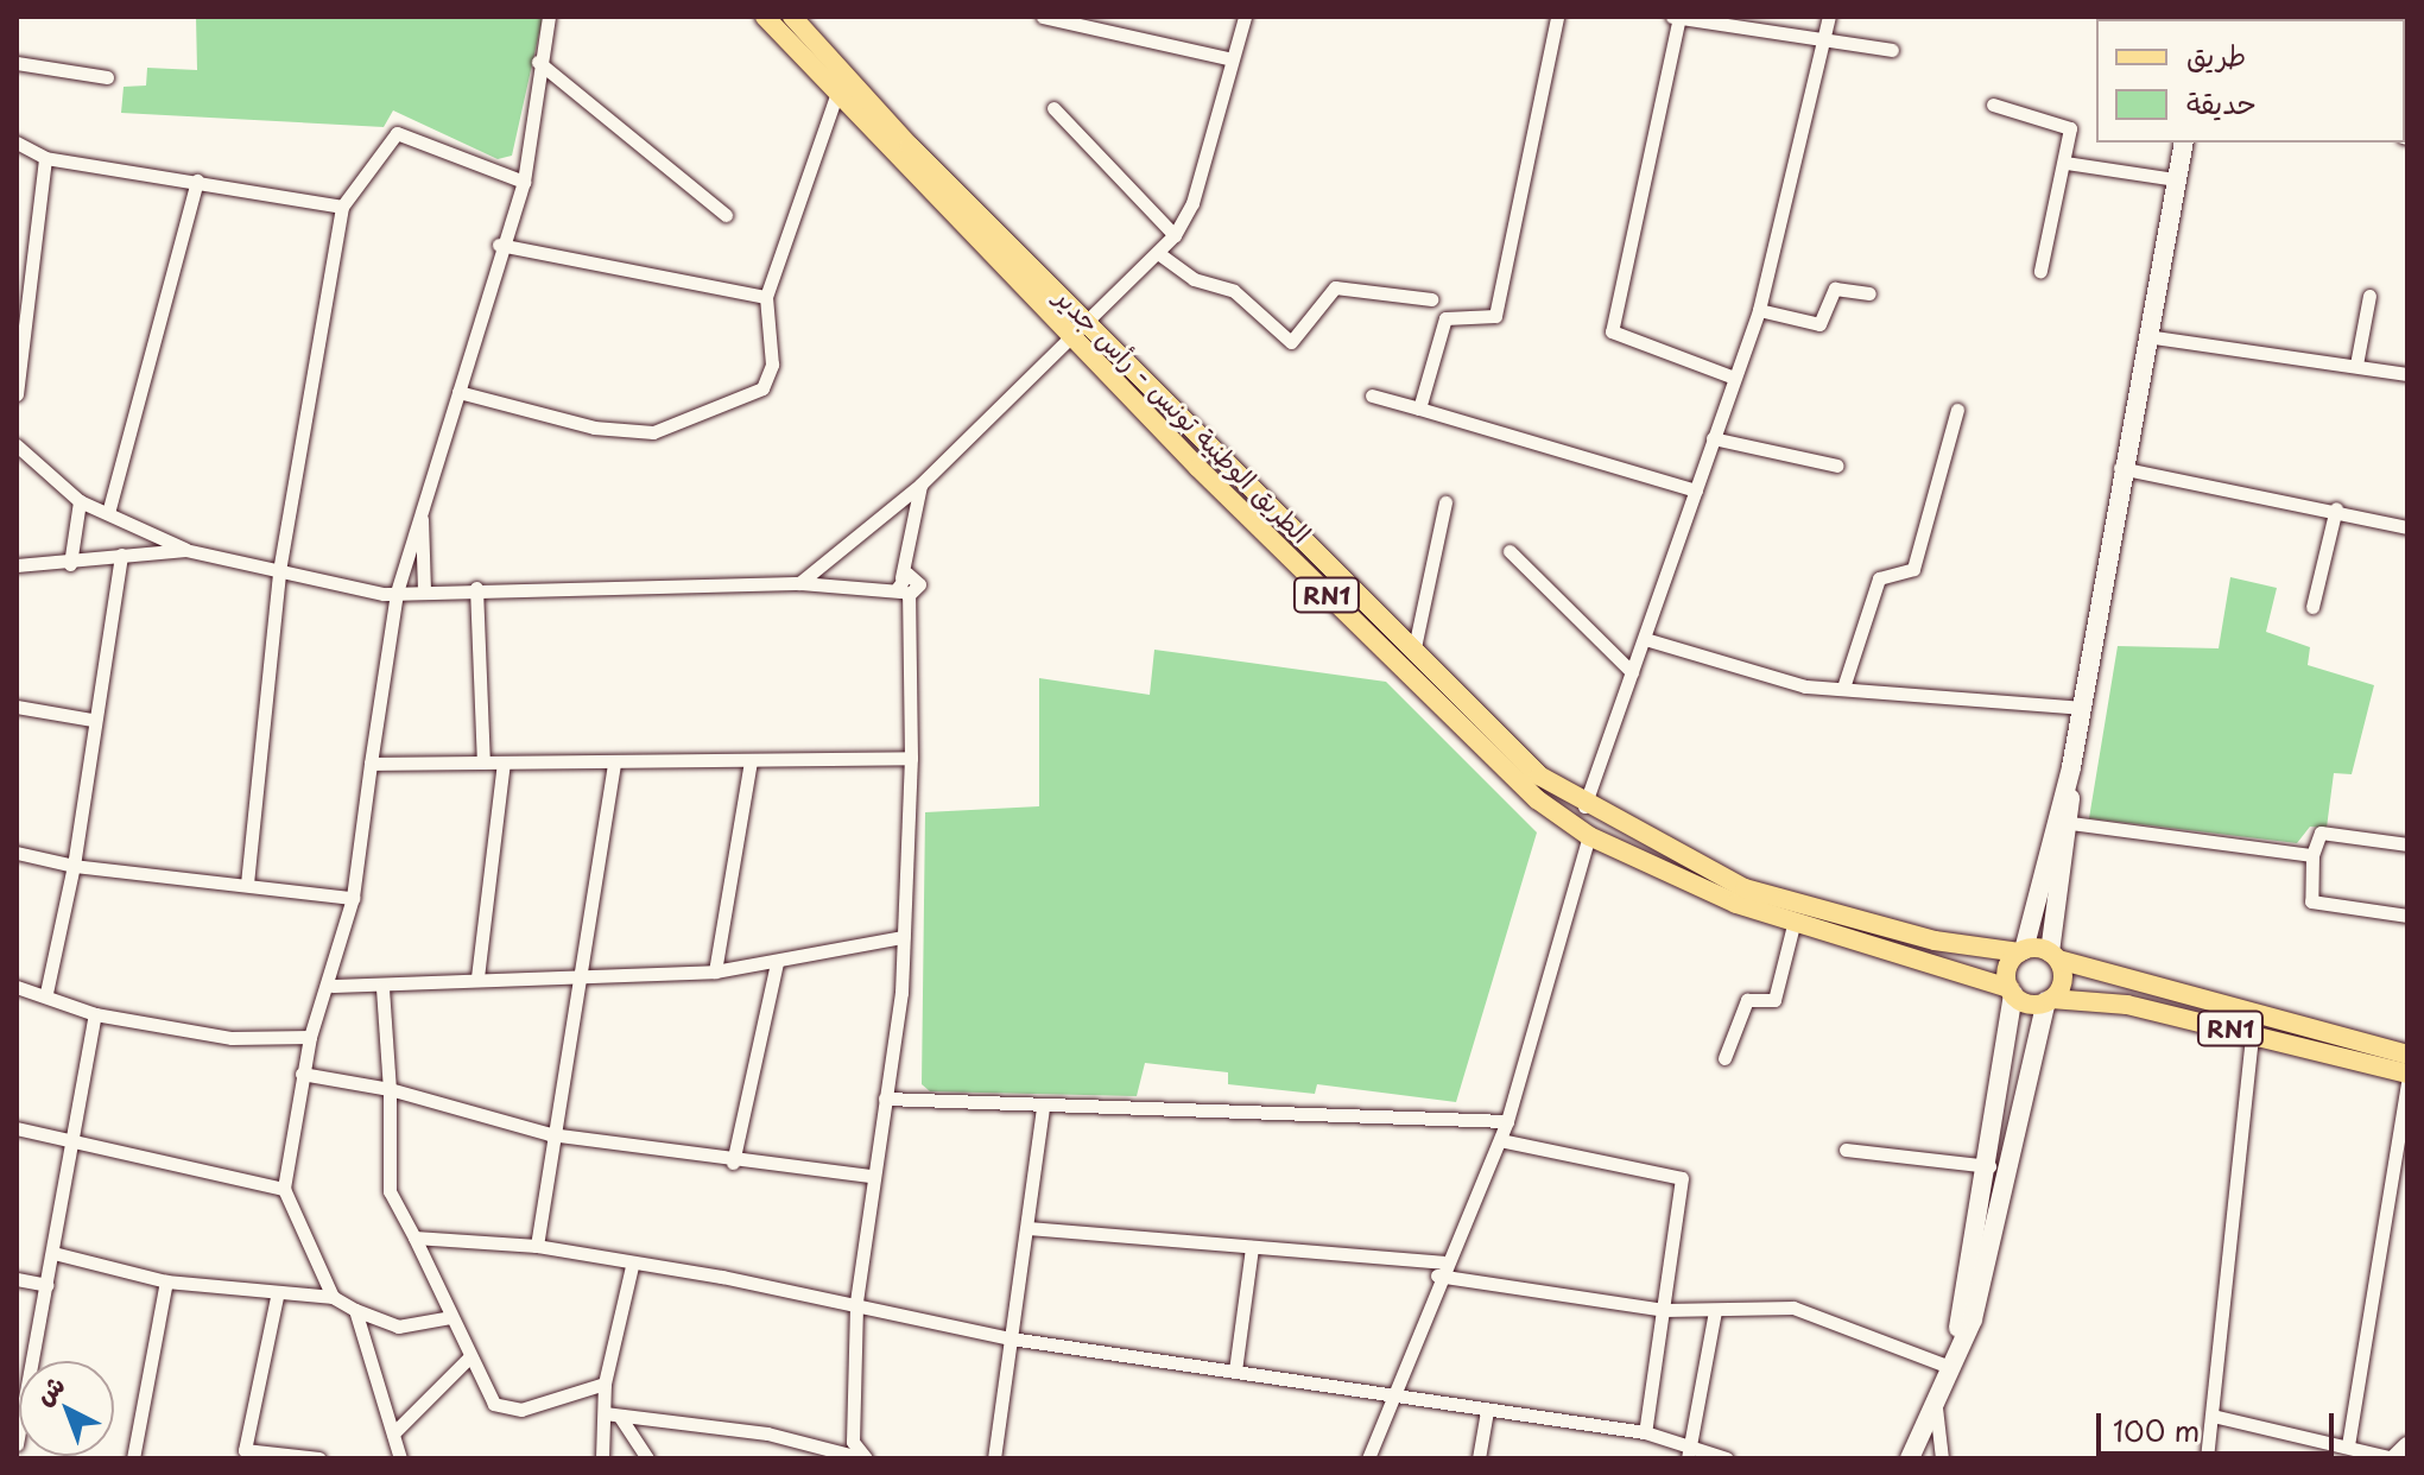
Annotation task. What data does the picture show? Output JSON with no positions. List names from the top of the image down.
{
  "streets": {
    "main road": ["الطريق الوطنية تونس - رأس جدير", "RN1"]
  },
  "crossings": [
    ["الطريق الوطنية تونس - رأس جدير", "RN1"]
  ],
  "legend": ["طريق", "حديقة"],
  "scale_bar": "100 m",
  "north": "top left"
}
